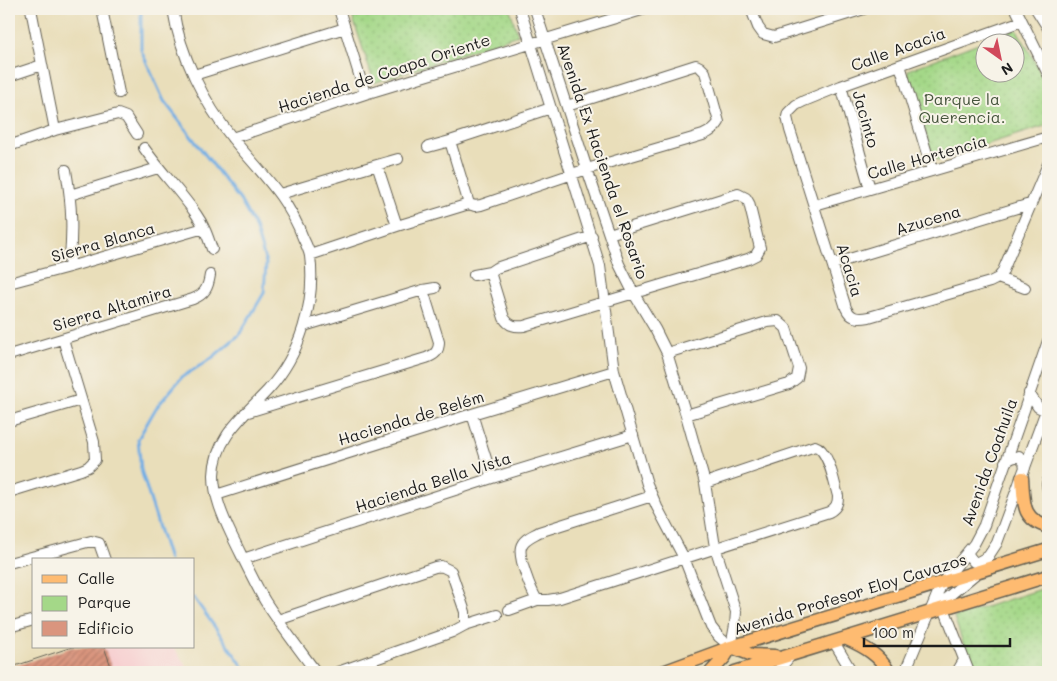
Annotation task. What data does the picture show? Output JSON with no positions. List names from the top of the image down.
{
  "streets": {
    "main road": ["Avenida Profesor Eloy Cavazos"],
    "street": [
      "Calle Acacia",
      "Hacienda de Coapa Oriente",
      "Jacinto",
      "Calle Hortencia",
      "Avenida Ex Hacienda el Rosario",
      "Azucena",
      "Sierra Blanca",
      "Acacia",
      "Sierra Altamira",
      "Hacienda de Belém",
      "Avenida Coahuila",
      "Hacienda Bella Vista"
    ]
  },
  "crossings": [
    ["Calle Acacia", "Jacinto"],
    ["Calle Acacia", "Acacia"],
    ["Hacienda de Coapa Oriente", "Avenida Ex Hacienda el Rosario"],
    ["Jacinto", "Calle Hortencia"],
    ["Calle Hortencia", "Acacia"],
    ["Avenida Ex Hacienda el Rosario", "Hacienda de Belém"],
    ["Avenida Ex Hacienda el Rosario", "Hacienda Bella Vista"],
    ["Avenida Ex Hacienda el Rosario", "Avenida Profesor Eloy Cavazos"],
    ["Azucena", "Acacia"],
    ["Avenida Coahuila", "Avenida Profesor Eloy Cavazos"]
  ],
  "parks": ["Parque la Querencia."],
  "legend": ["Calle", "Parque", "Edificio"],
  "scale_bar": "100 m",
  "north": "bottom right"
}
